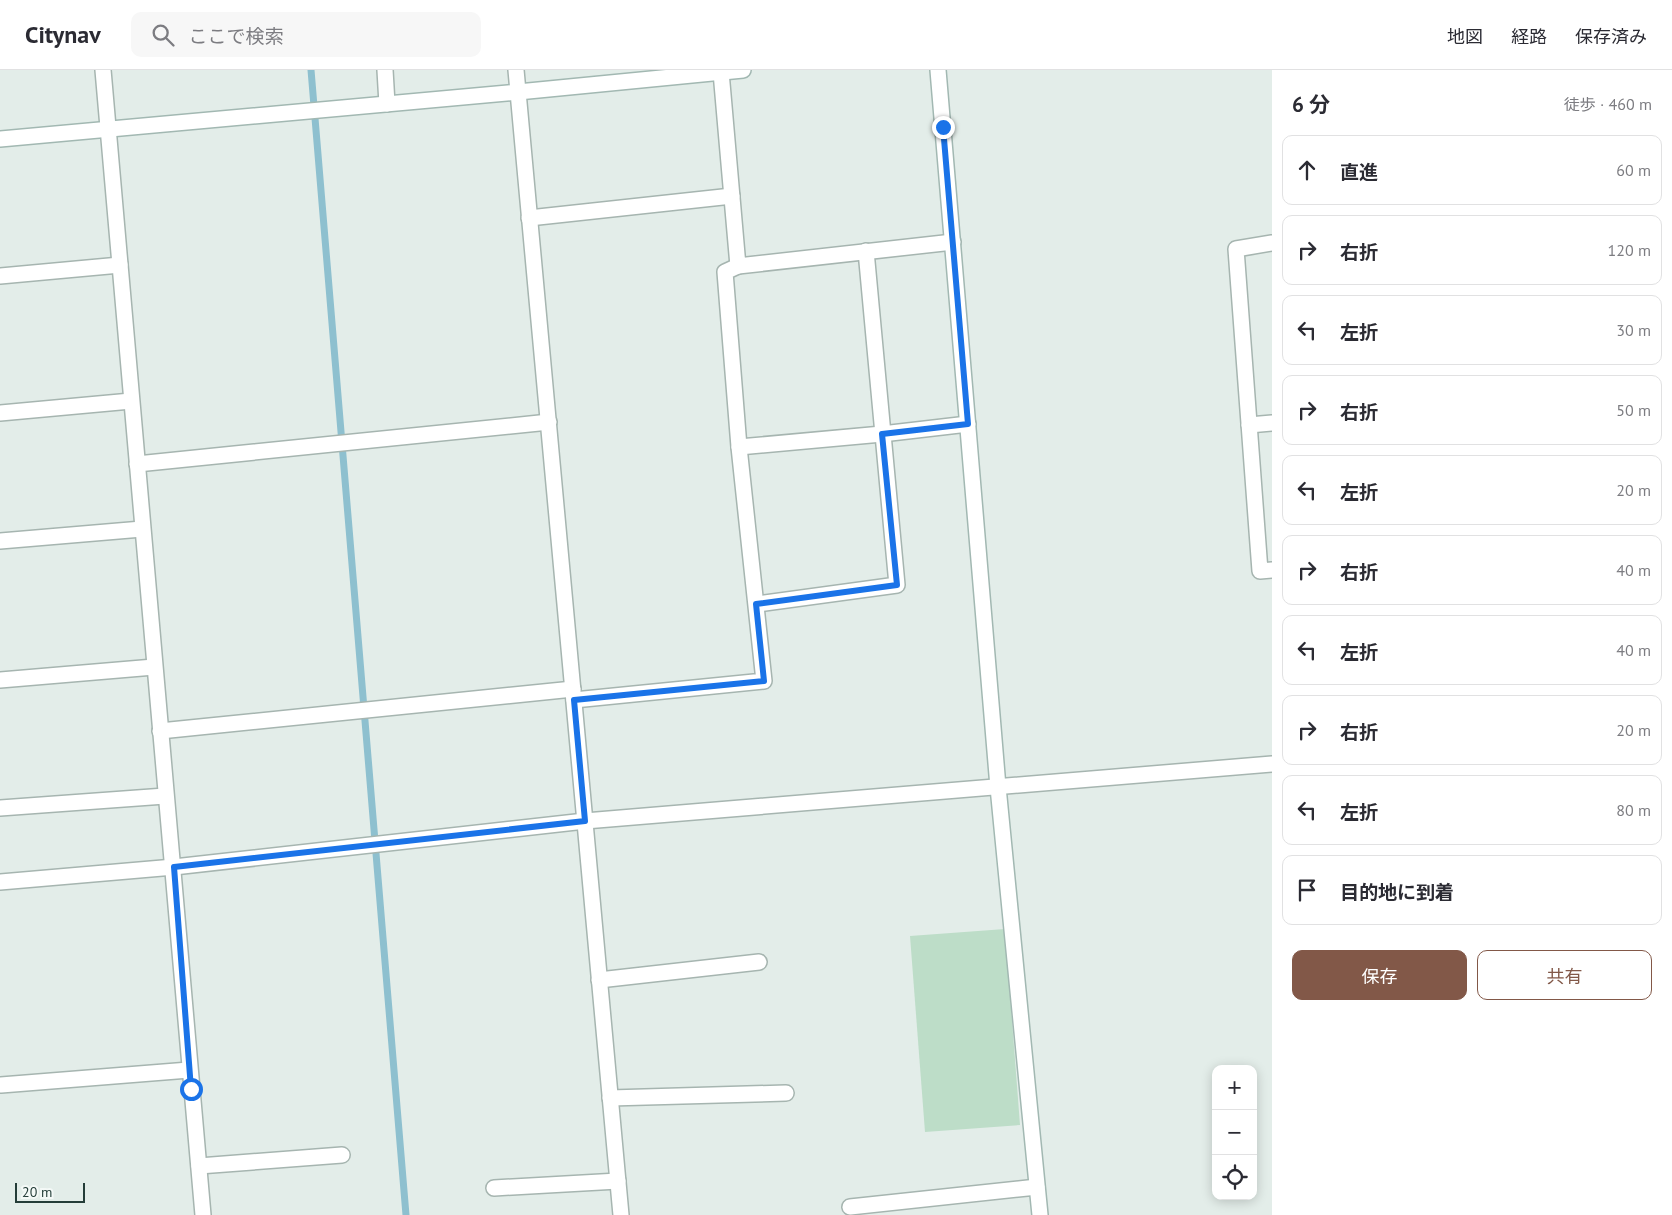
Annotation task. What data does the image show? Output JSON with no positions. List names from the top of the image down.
{
  "scale_bar": "20 m",
  "page": {
    "header": "Citynav",
    "search": "ここで検索",
    "nav": ["地図", "経路", "保存済み"],
    "heading": ["6 分", "徒歩 · 460 m"],
    "list": [
      ["直進", "60 m"],
      ["右折", "120 m"],
      ["左折", "30 m"],
      ["右折", "50 m"],
      ["左折", "20 m"],
      ["右折", "40 m"],
      ["左折", "40 m"],
      ["右折", "20 m"],
      ["左折", "80 m"],
      "目的地に到着"
    ],
    "buttons": ["保存", "共有"],
    "map_buttons": ["+", "−"],
    "scale": "20 m"
  }
}
